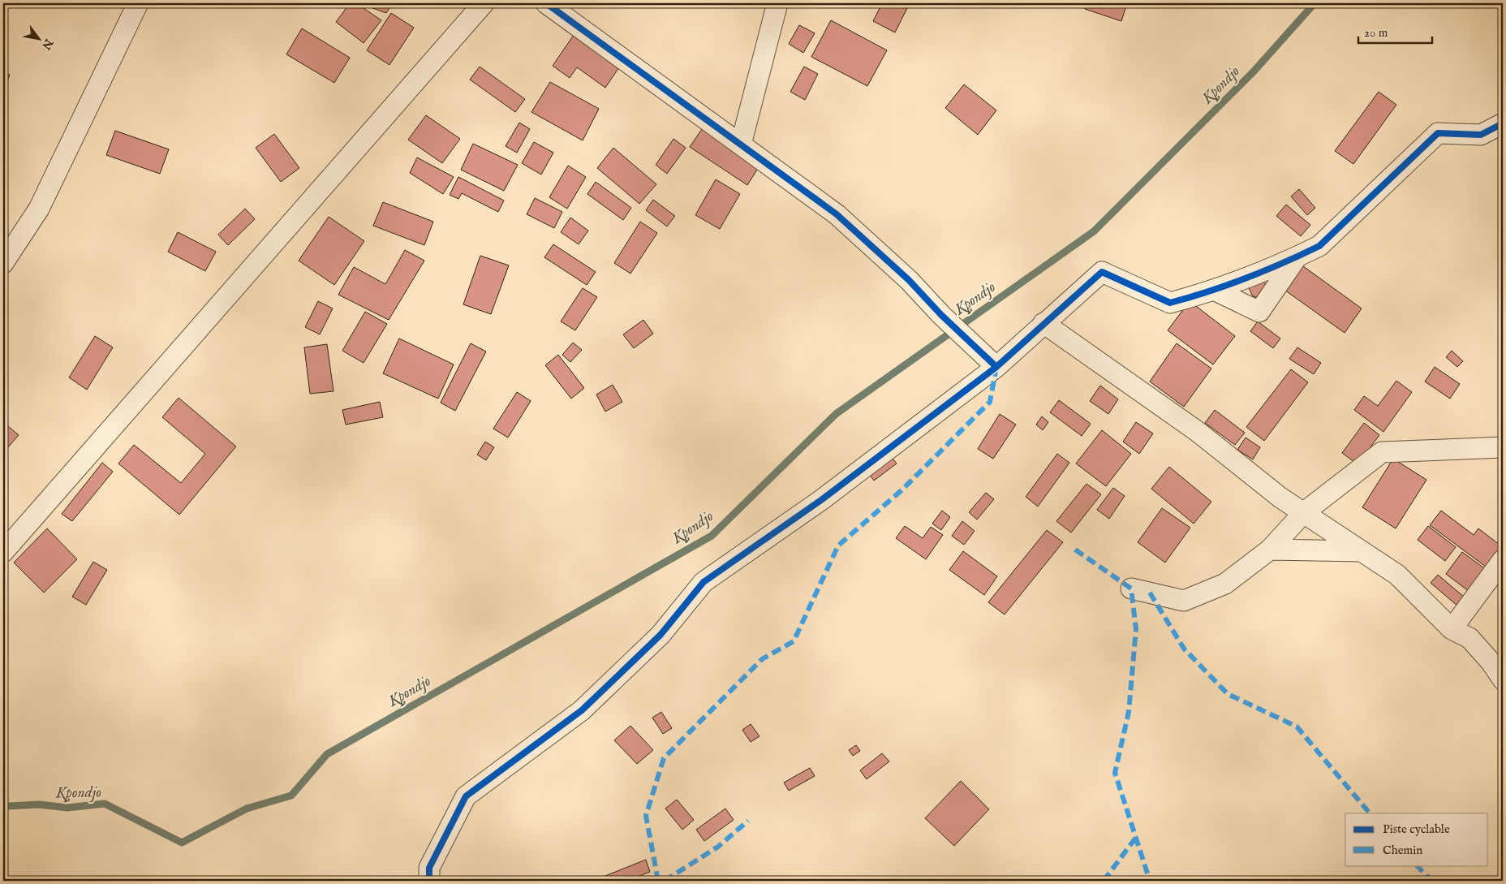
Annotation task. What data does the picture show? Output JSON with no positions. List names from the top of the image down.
{
  "water": ["Kpondjo"],
  "legend": ["Piste cyclable", "Chemin"],
  "scale_bar": "20 m",
  "north": "bottom right"
}
